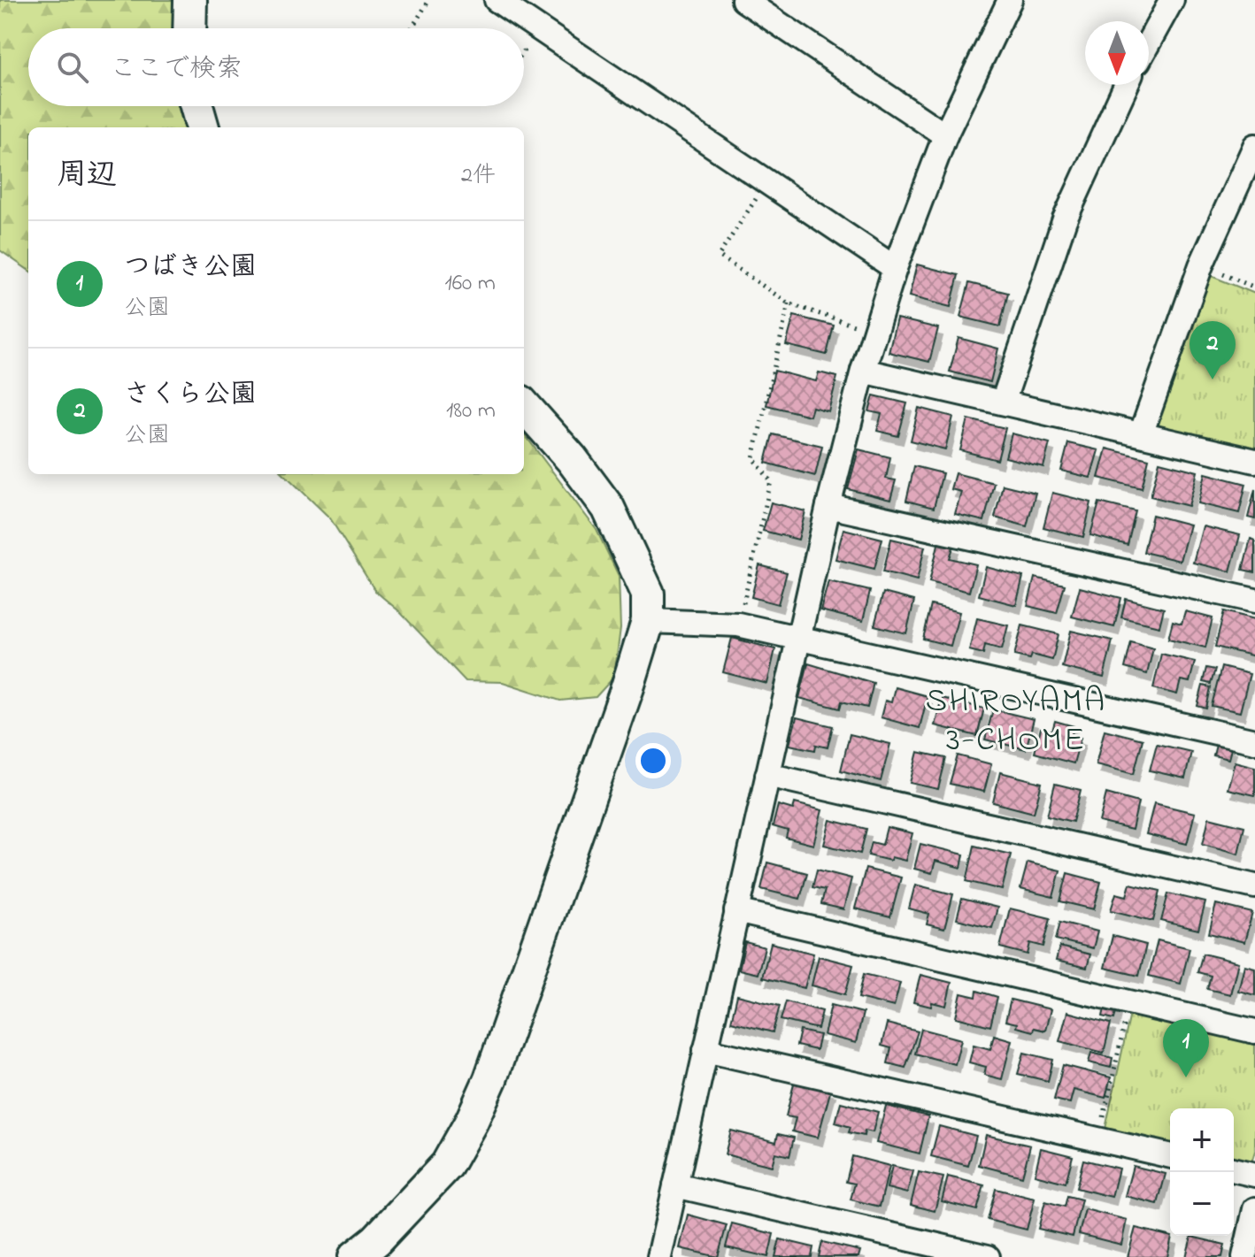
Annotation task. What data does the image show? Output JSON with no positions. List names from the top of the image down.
{
  "districts": ["SHIROYAMA 3-CHOME"],
  "north": "bottom",
  "page": {
    "search": "ここで検索",
    "heading": ["周辺", "2件"],
    "list": [
      {
        "mark": "1",
        "name": "つばき公園",
        "note": "公園",
        "value": "160 m"
      },
      {
        "mark": "2",
        "name": "さくら公園",
        "note": "公園",
        "value": "180 m"
      }
    ],
    "pins": ["2", "1"],
    "map_buttons": ["+", "−"]
  }
}
